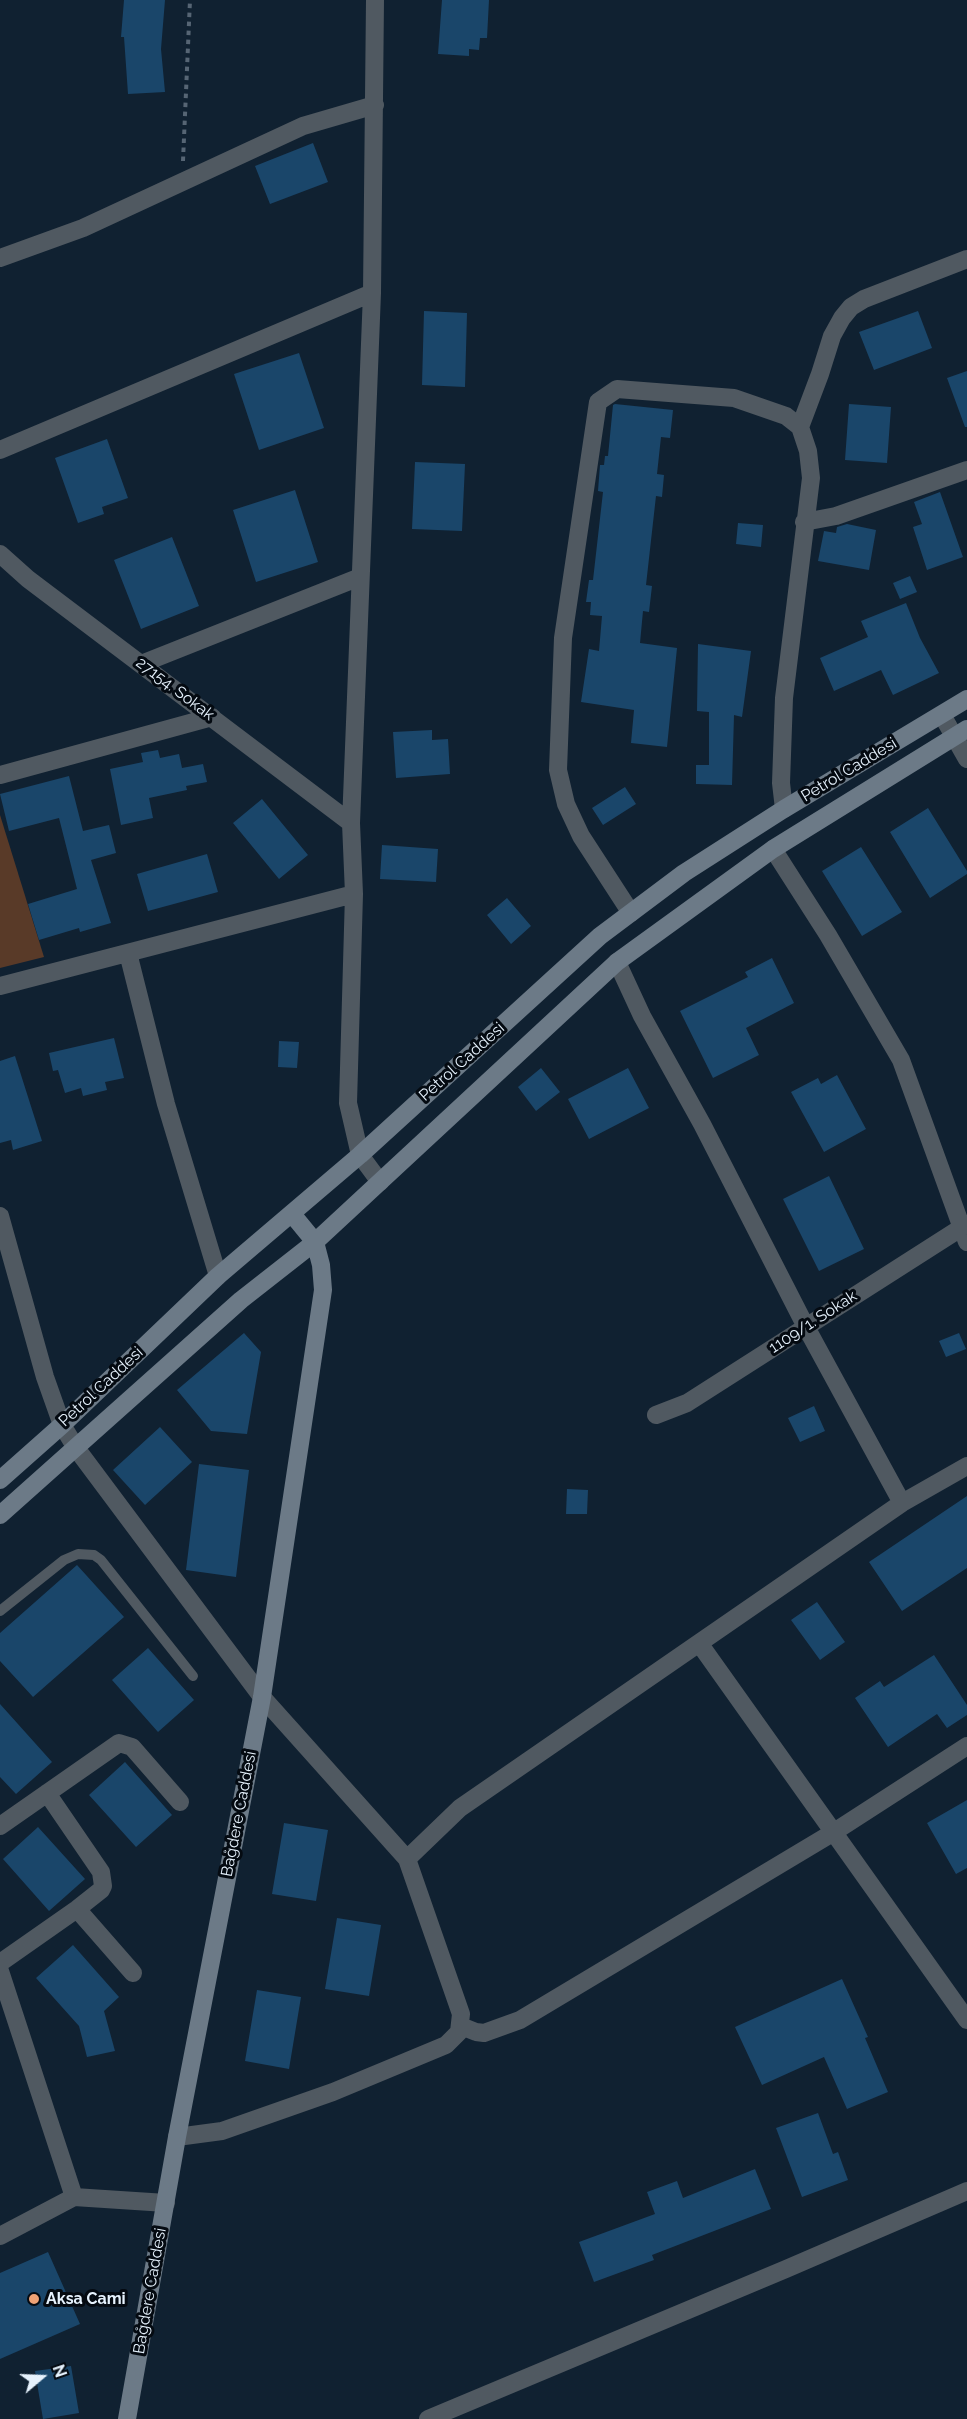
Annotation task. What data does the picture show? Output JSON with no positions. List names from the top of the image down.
{
  "streets": {
    "main road": ["Petrol Caddesi", "Bağdere Caddesi"],
    "street": ["27154. Sokak", "1109/1. Sokak"]
  },
  "crossings": [
    ["Petrol Caddesi", "Bağdere Caddesi"]
  ],
  "places": ["Aksa Cami"],
  "north": "right"
}
